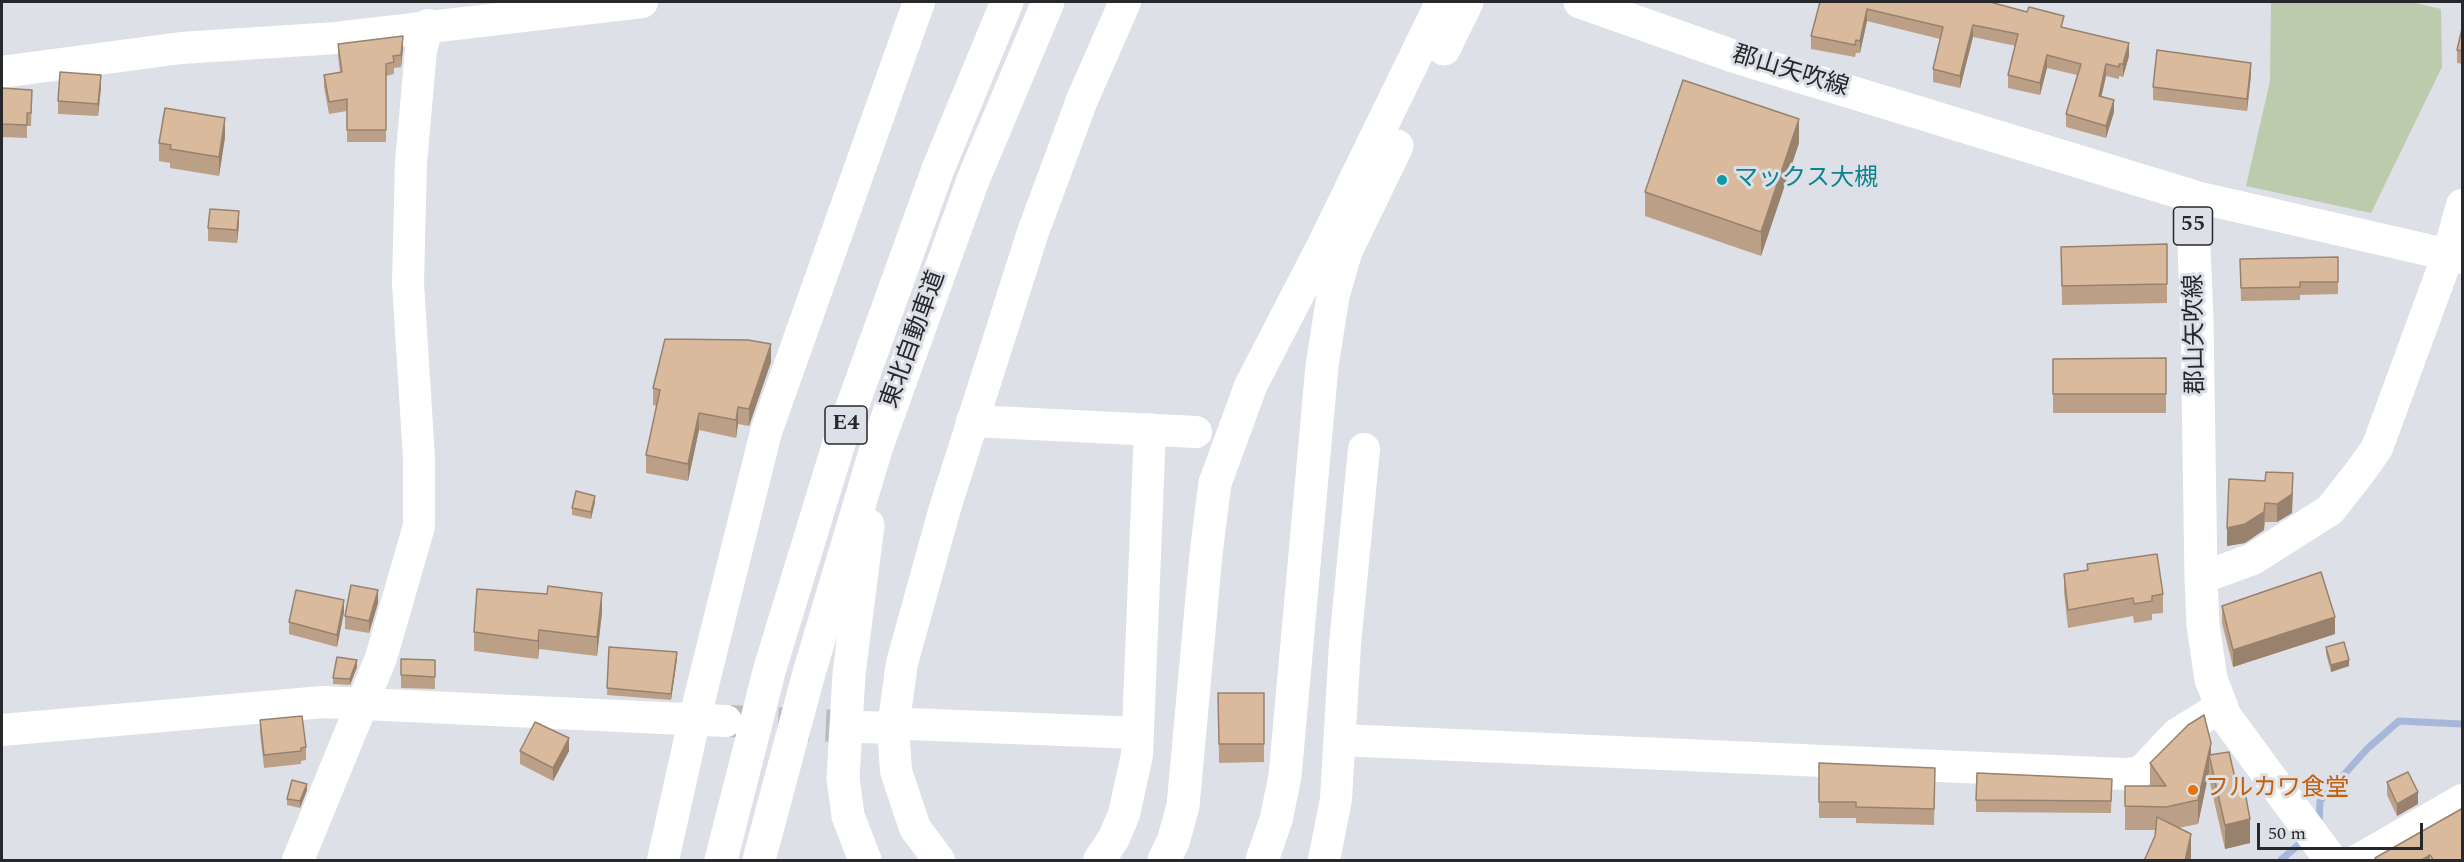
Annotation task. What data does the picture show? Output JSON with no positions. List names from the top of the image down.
{
  "streets": {
    "main road": [
      "郡山矢吹線",
      "55",
      "東北自動車道",
      "E4"
    ]
  },
  "places": ["マックス大槻", "フルカワ食堂"],
  "scale_bar": "50 m"
}
